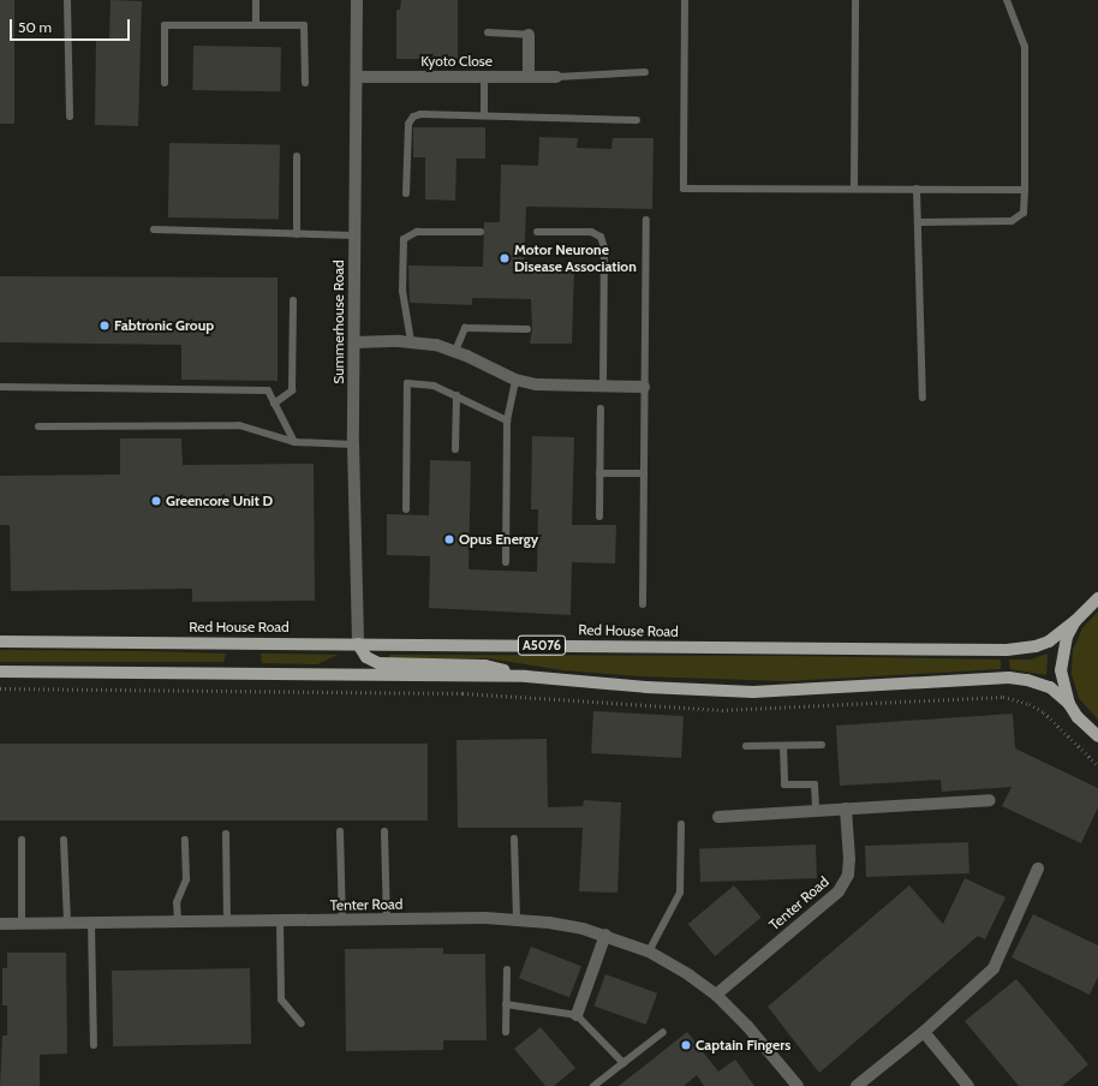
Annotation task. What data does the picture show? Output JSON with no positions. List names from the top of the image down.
{
  "streets": {
    "main road": ["Red House Road", "A5076"],
    "street": ["Kyoto Close", "Summerhouse Road", "Tenter Road"]
  },
  "crossings": [
    ["Kyoto Close", "Summerhouse Road"],
    ["Summerhouse Road", "Red House Road"]
  ],
  "places": [
    "Motor Neurone Disease Association",
    "Fabtronic Group",
    "Greencore Unit D",
    "Opus Energy",
    "Captain Fingers"
  ],
  "scale_bar": "50 m"
}
